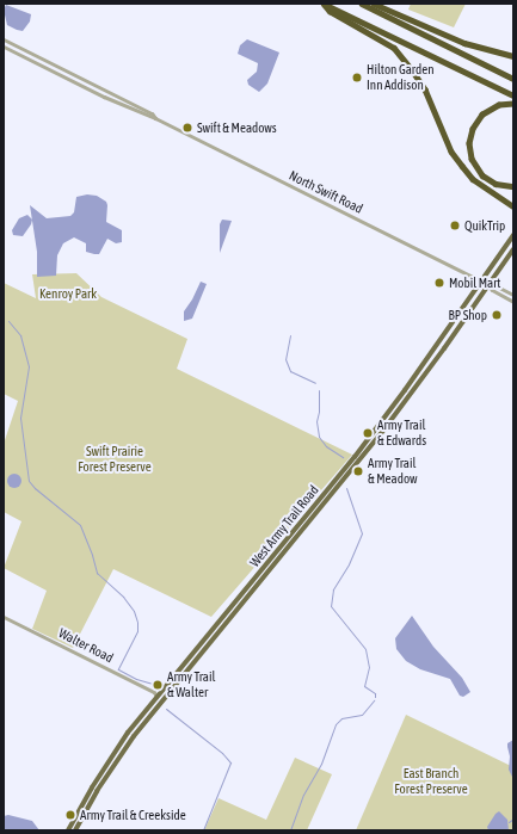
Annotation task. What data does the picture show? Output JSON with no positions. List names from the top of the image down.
{
  "streets": {
    "main road": ["West Army Trail Road"],
    "street": ["North Swift Road", "Walter Road"]
  },
  "crossings": [
    ["North Swift Road", "West Army Trail Road"],
    ["West Army Trail Road", "Walter Road"]
  ],
  "parks": ["Kenroy Park", "Swift Prairie Forest Preserve", "East Branch Forest Preserve"],
  "places": [
    "Hilton Garden Inn Addison",
    "Swift & Meadows",
    "QuikTrip",
    "Mobil Mart",
    "BP Shop",
    "Army Trail & Edwards",
    "Army Trail & Meadow",
    "Army Trail & Walter",
    "Army Trail & Creekside"
  ]
}
